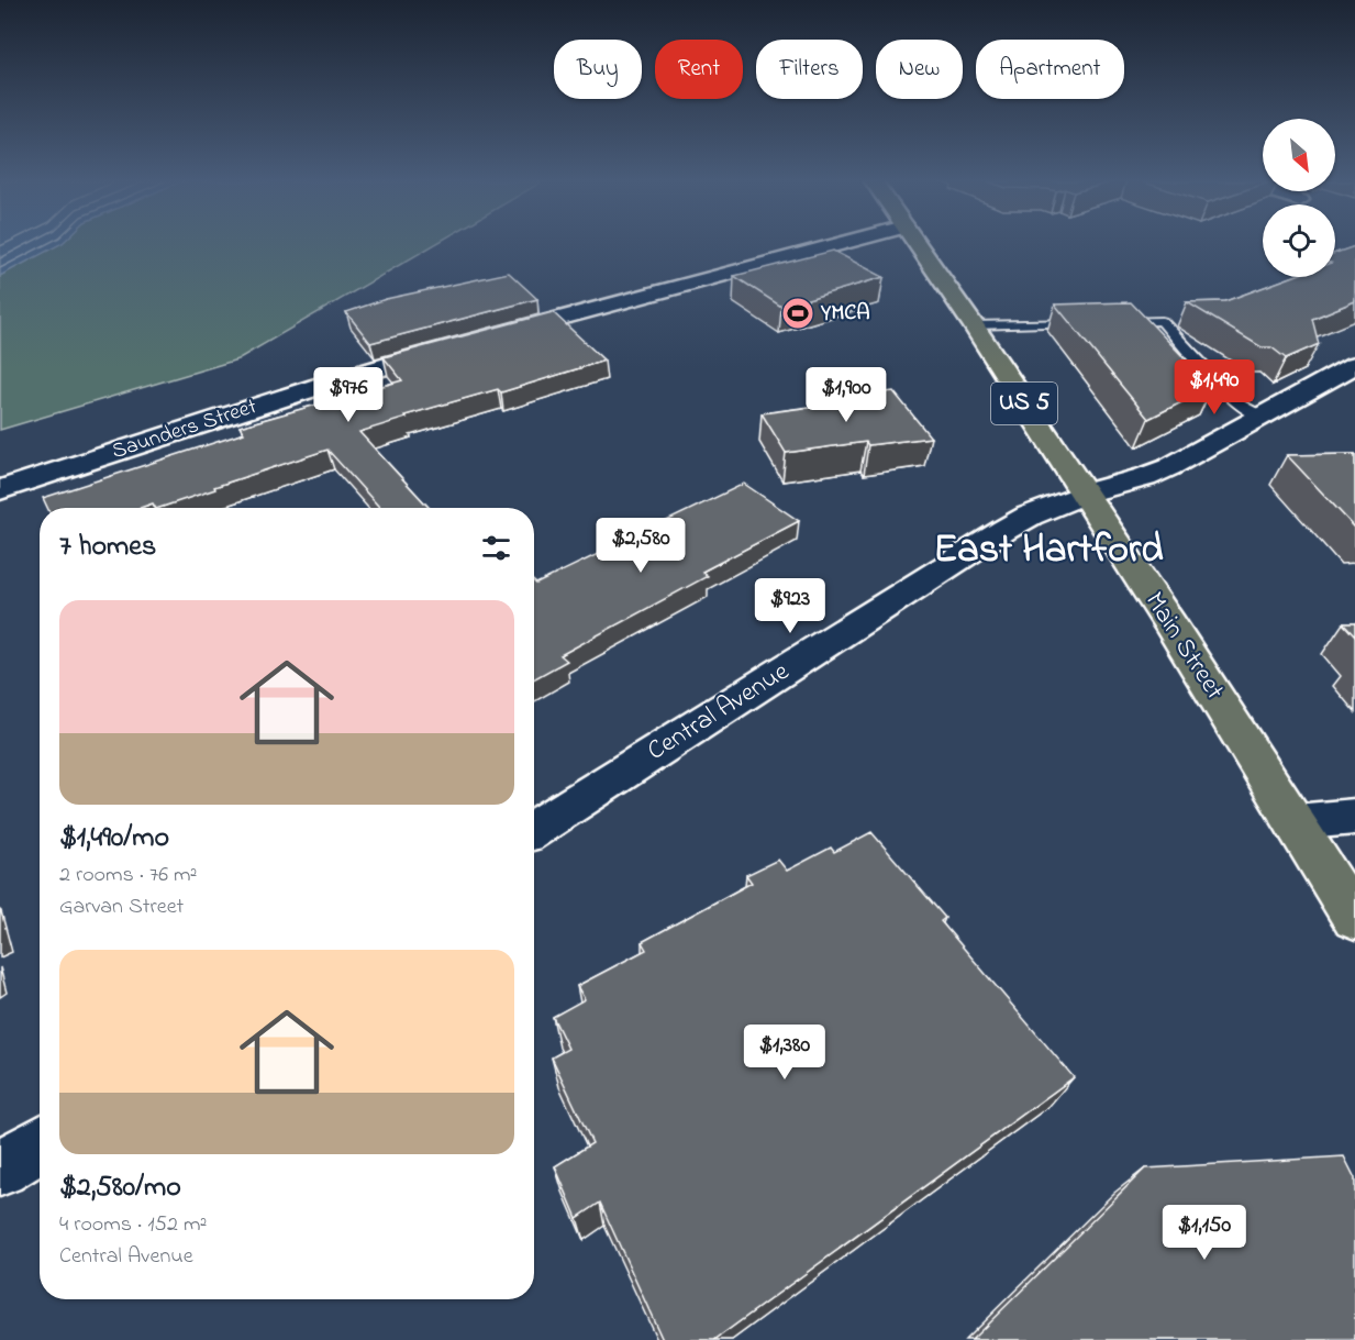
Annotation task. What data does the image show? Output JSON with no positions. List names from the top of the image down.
{
  "streets": {
    "highway": ["US 5", "Main Street"],
    "street": ["Saunders Street", "Central Avenue"]
  },
  "crossings": [
    ["Main Street", "Central Avenue"]
  ],
  "districts": ["East Hartford"],
  "places": {
    "sports": ["YMCA"]
  },
  "north": "bottom right",
  "page": {
    "chip": [
      "Buy",
      "Rent",
      "Filters",
      "New",
      "Apartment"
    ],
    "price": [
      "$1,490",
      "$976",
      "$1,900",
      "$2,580",
      "$923",
      "$1,380",
      "$1,150"
    ],
    "heading": "7 homes",
    "list": [
      {
        "name": "$1,490/mo",
        "note": "2 rooms · 76 m² · Garvan Street"
      },
      {
        "name": "$2,580/mo",
        "note": "4 rooms · 152 m² · Central Avenue"
      }
    ]
  }
}
